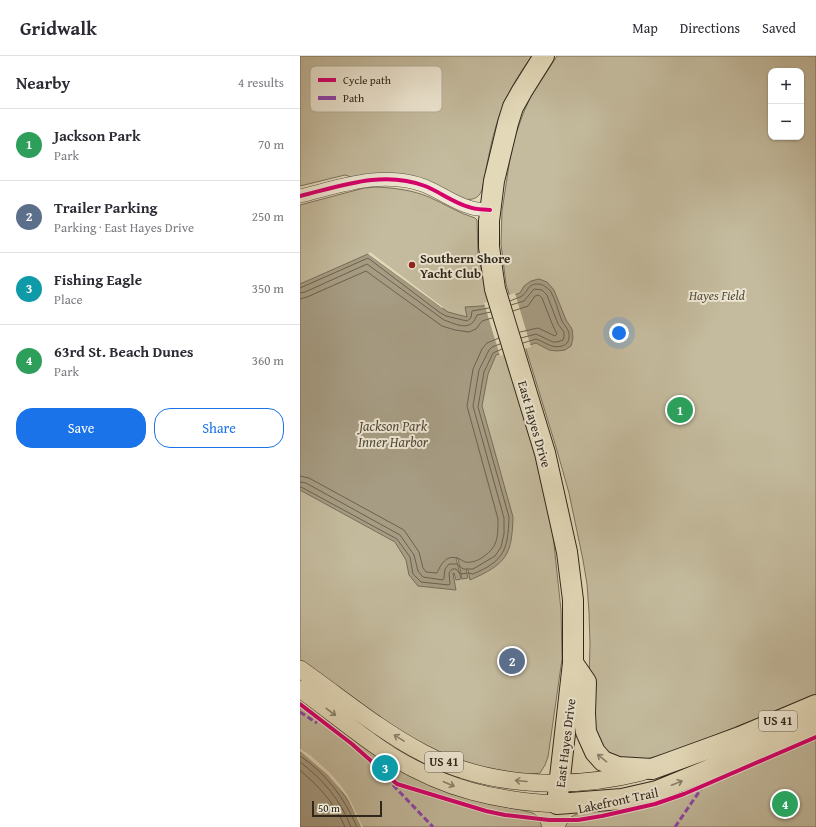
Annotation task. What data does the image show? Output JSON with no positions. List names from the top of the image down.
{
  "streets": {
    "highway": ["East Hayes Drive", "US 41"],
    "cycle path": ["Lakefront Trail"]
  },
  "crossings": [
    ["East Hayes Drive", "US 41"]
  ],
  "water": ["Jackson Park Inner Harbor"],
  "parks": ["Hayes Field"],
  "places": ["Southern Shore Yacht Club"],
  "legend": ["Cycle path", "Path"],
  "scale_bar": "50 m",
  "page": {
    "header": "Gridwalk",
    "nav": ["Map", "Directions", "Saved"],
    "heading": ["Nearby", "4 results"],
    "map_buttons": ["+", "−"],
    "list": [
      {
        "mark": "1",
        "name": "Jackson Park",
        "note": "Park",
        "value": "70 m"
      },
      {
        "mark": "2",
        "name": "Trailer Parking",
        "note": "Parking · East Hayes Drive",
        "value": "250 m"
      },
      {
        "mark": "3",
        "name": "Fishing Eagle",
        "note": "Place",
        "value": "350 m"
      },
      {
        "mark": "4",
        "name": "63rd St. Beach Dunes",
        "note": "Park",
        "value": "360 m"
      }
    ],
    "pins": [
      "1",
      "2",
      "3",
      "4"
    ],
    "buttons": ["Save", "Share"],
    "scale": "50 m"
  }
}
